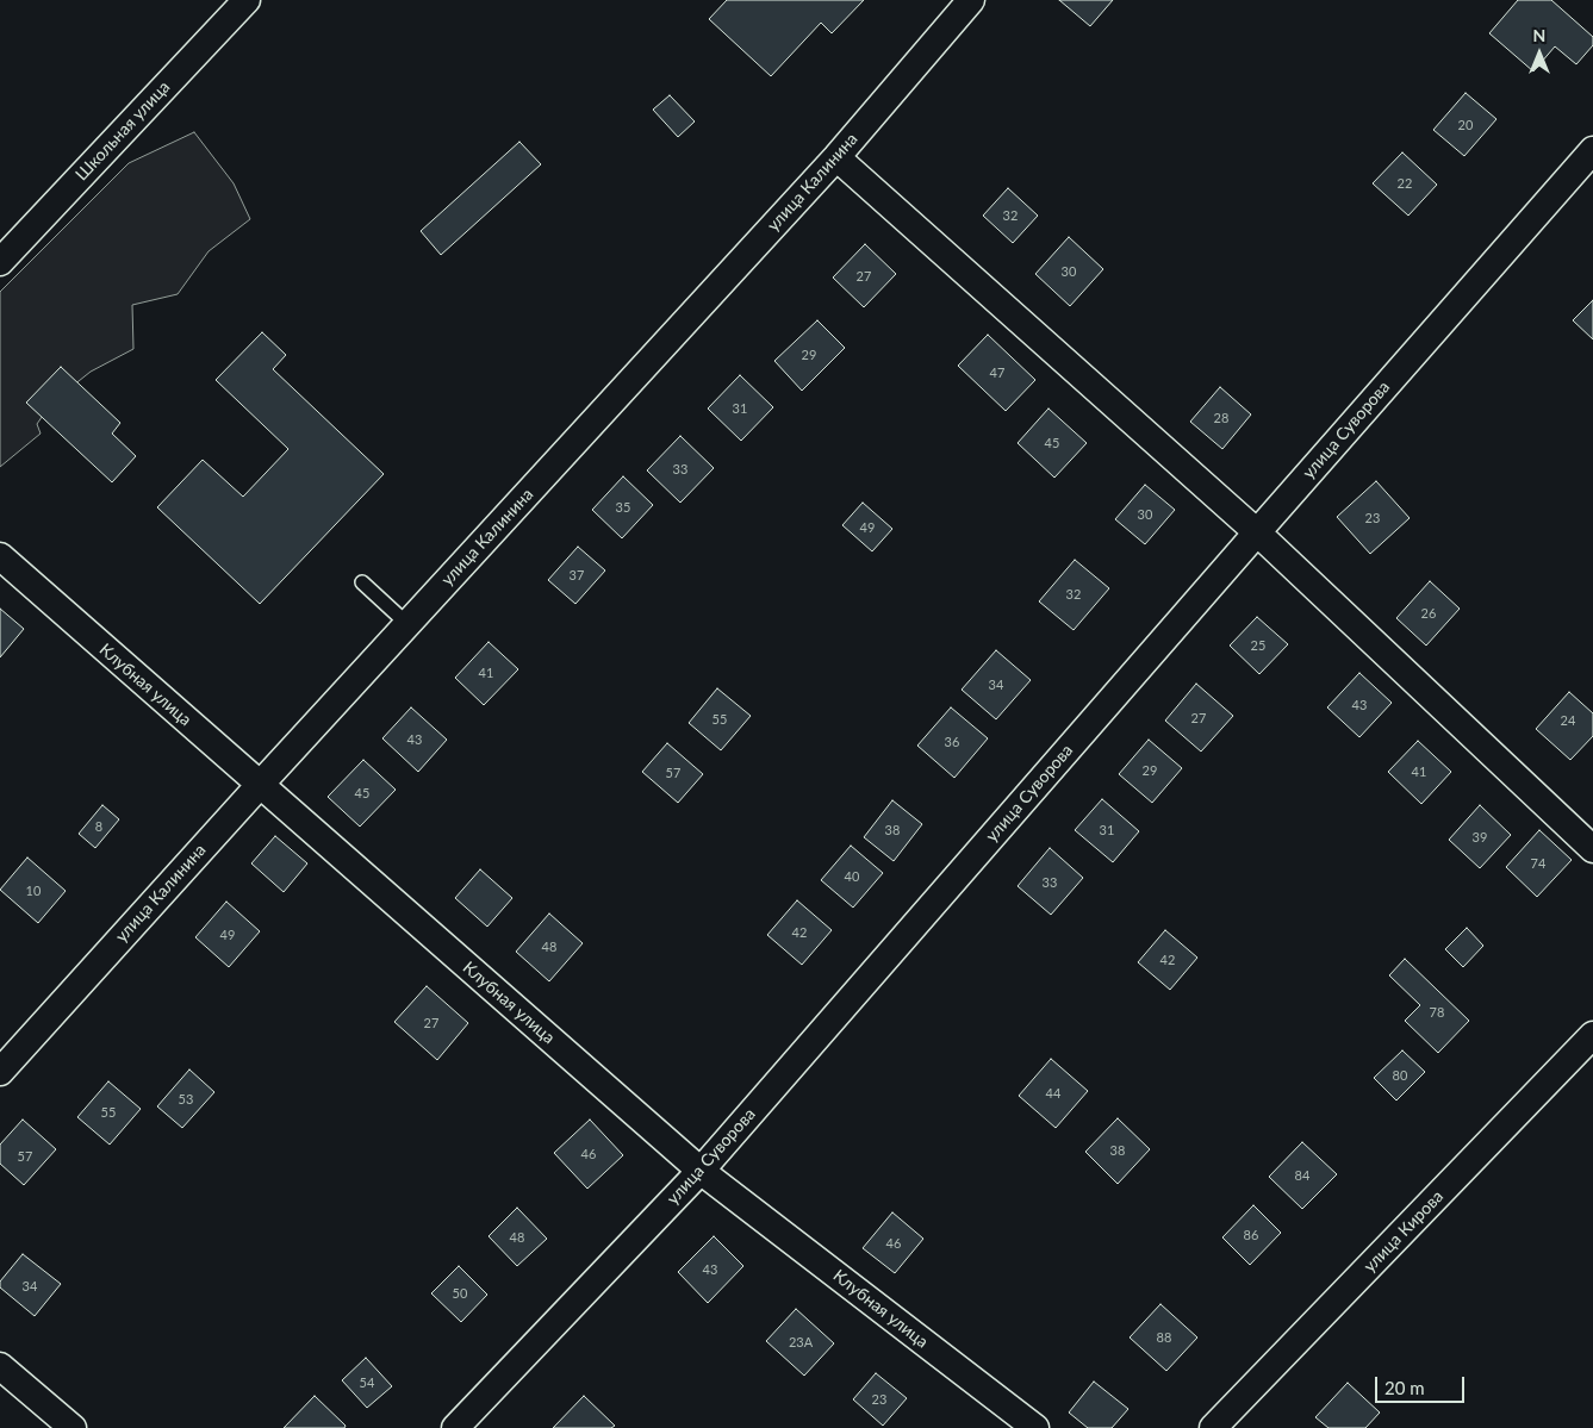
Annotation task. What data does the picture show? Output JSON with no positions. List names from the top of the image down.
{
  "streets": {
    "street": [
      "Школьная улица",
      "улица Калинина",
      "улица Суворова",
      "Клубная улица",
      "улица Кирова"
    ]
  },
  "crossings": [
    ["улица Калинина", "Клубная улица"],
    ["улица Суворова", "Клубная улица"]
  ],
  "house_numbers": [
    "20",
    "22",
    "32",
    "30",
    "27",
    "29",
    "47",
    "31",
    "28",
    "45",
    "33",
    "35",
    "30",
    "23",
    "49",
    "37",
    "32",
    "26",
    "25",
    "41",
    "34",
    "43",
    "27",
    "55",
    "24",
    "43",
    "36",
    "29",
    "41",
    "57",
    "45",
    "8",
    "38",
    "31",
    "39",
    "74",
    "40",
    "33",
    "10",
    "42",
    "49",
    "48",
    "42",
    "78",
    "27",
    "80",
    "44",
    "53",
    "55",
    "38",
    "46",
    "57",
    "84",
    "86",
    "48",
    "46",
    "43",
    "34",
    "50",
    "88",
    "23А",
    "54",
    "23"
  ],
  "scale_bar": "20 m",
  "north": "top"
}
